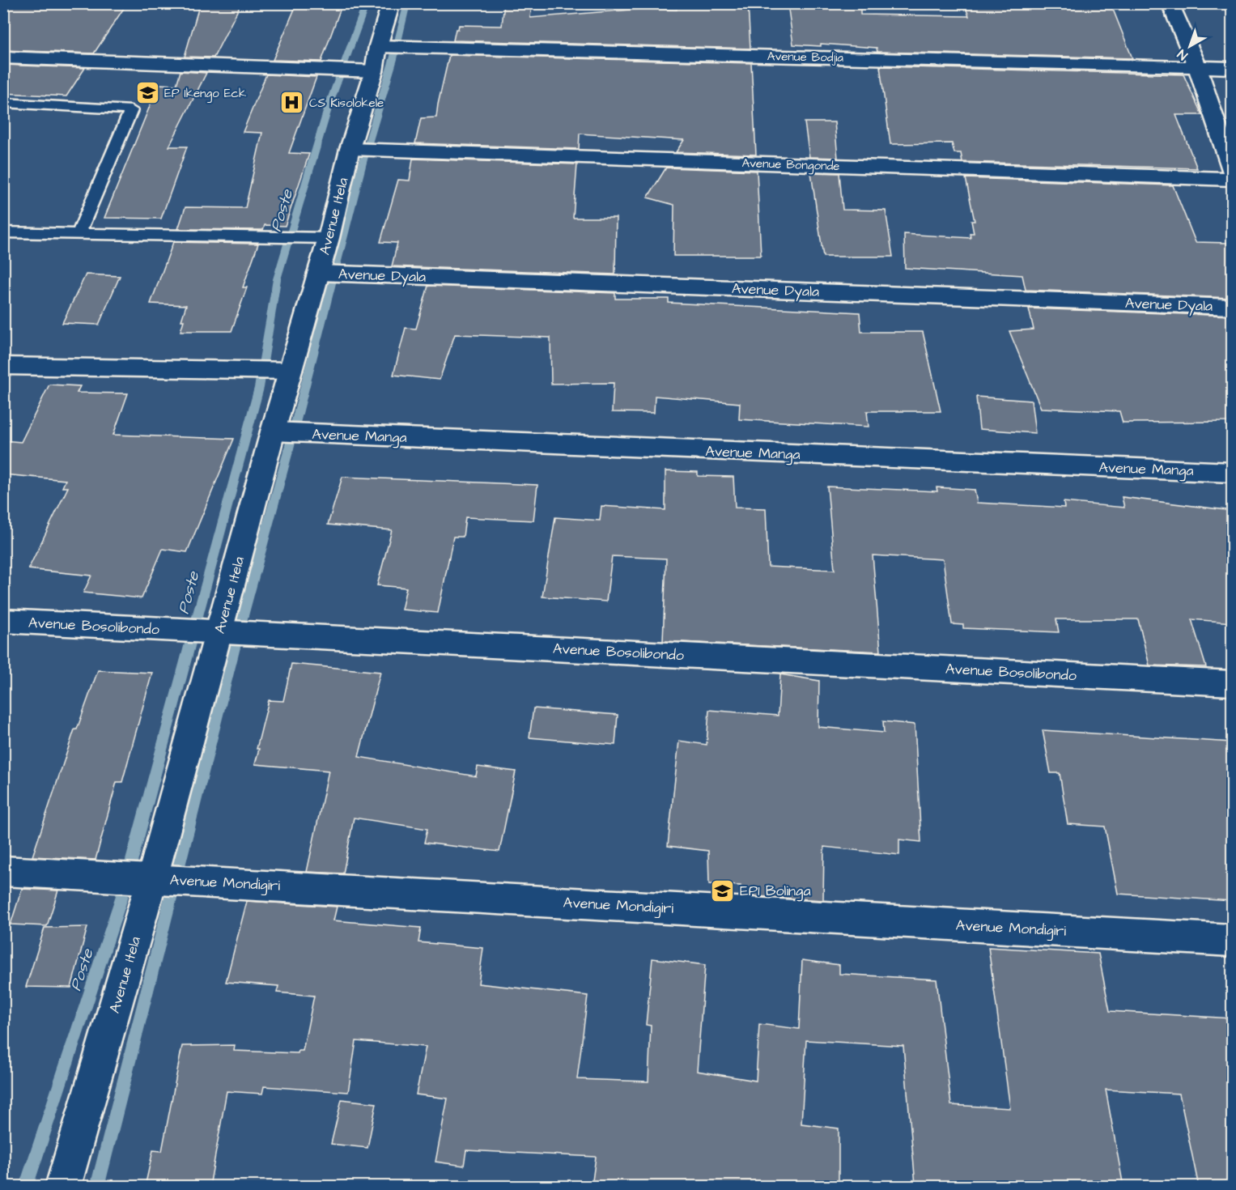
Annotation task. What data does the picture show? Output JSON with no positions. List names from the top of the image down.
{
  "streets": {
    "street": [
      "Avenue Bodjia",
      "Avenue Bongonde",
      "Avenue Itela",
      "Avenue Dyala",
      "Avenue Manga",
      "Avenue Bosolibondo",
      "Avenue Mondigiri"
    ]
  },
  "crossings": [
    ["Avenue Bodjia", "Avenue Itela"],
    ["Avenue Bongonde", "Avenue Itela"],
    ["Avenue Itela", "Avenue Dyala"],
    ["Avenue Itela", "Avenue Manga"],
    ["Avenue Itela", "Avenue Bosolibondo"],
    ["Avenue Itela", "Avenue Mondigiri"]
  ],
  "water": ["Poste"],
  "places": {
    "school or university": ["EP Ikengo Eck", "EP1 Bolinga"],
    "hospital": ["CS Kisolokele"]
  },
  "north": "bottom left"
}
